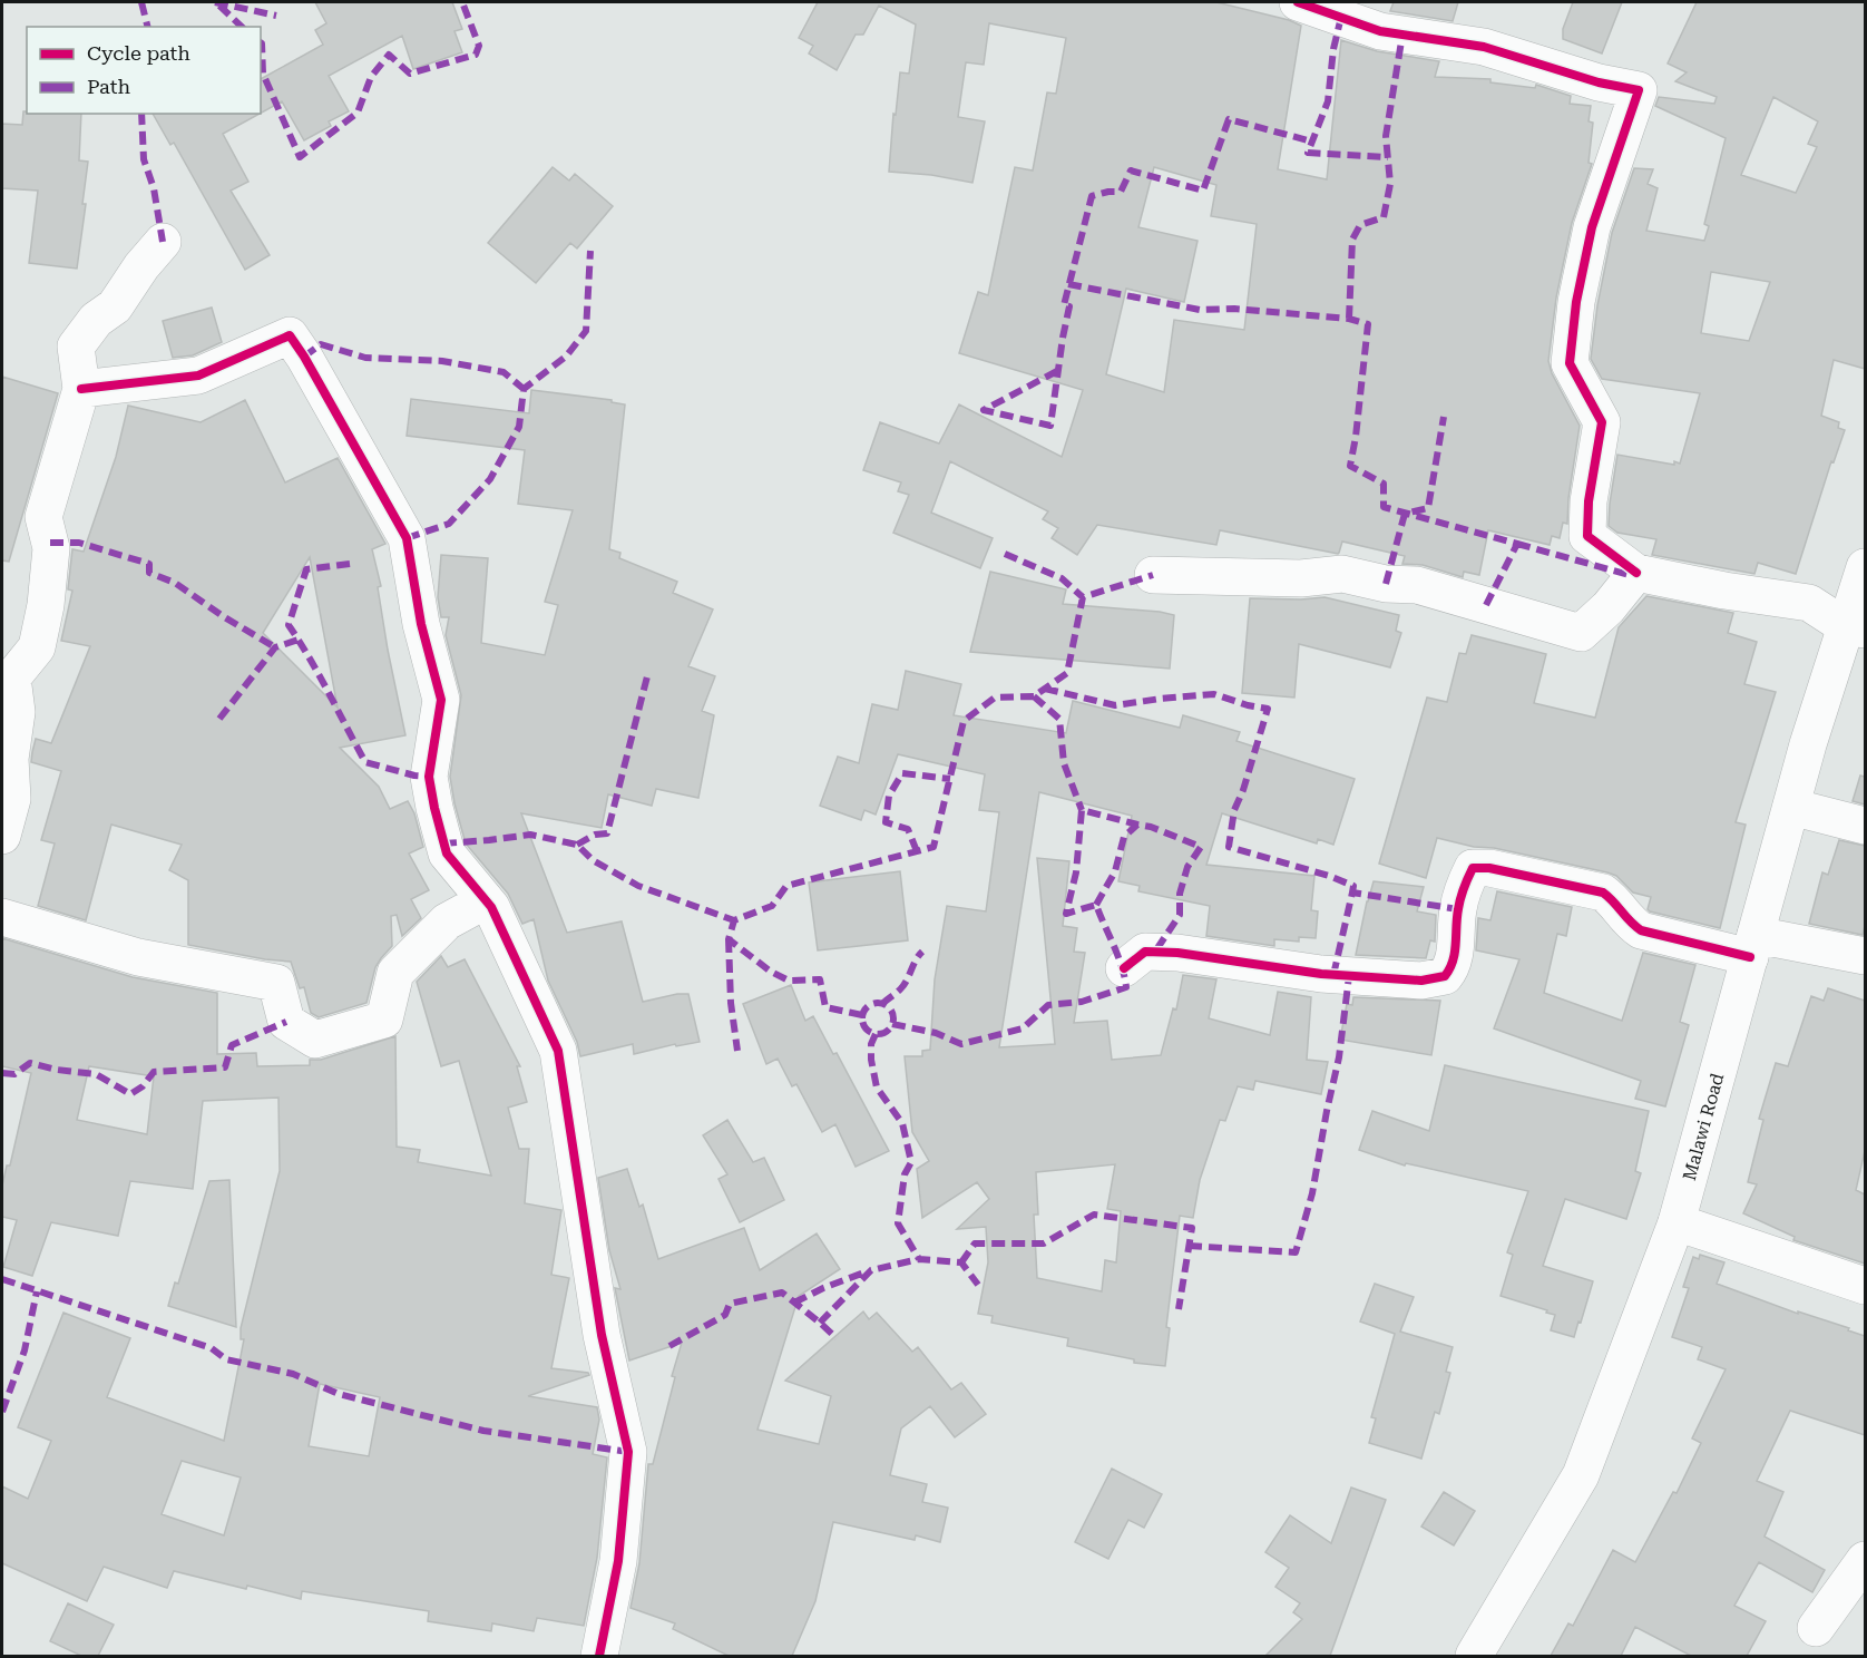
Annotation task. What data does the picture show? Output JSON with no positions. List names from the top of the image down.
{
  "streets": {
    "street": ["Malawi Road"]
  },
  "legend": ["Cycle path", "Path"]
}
